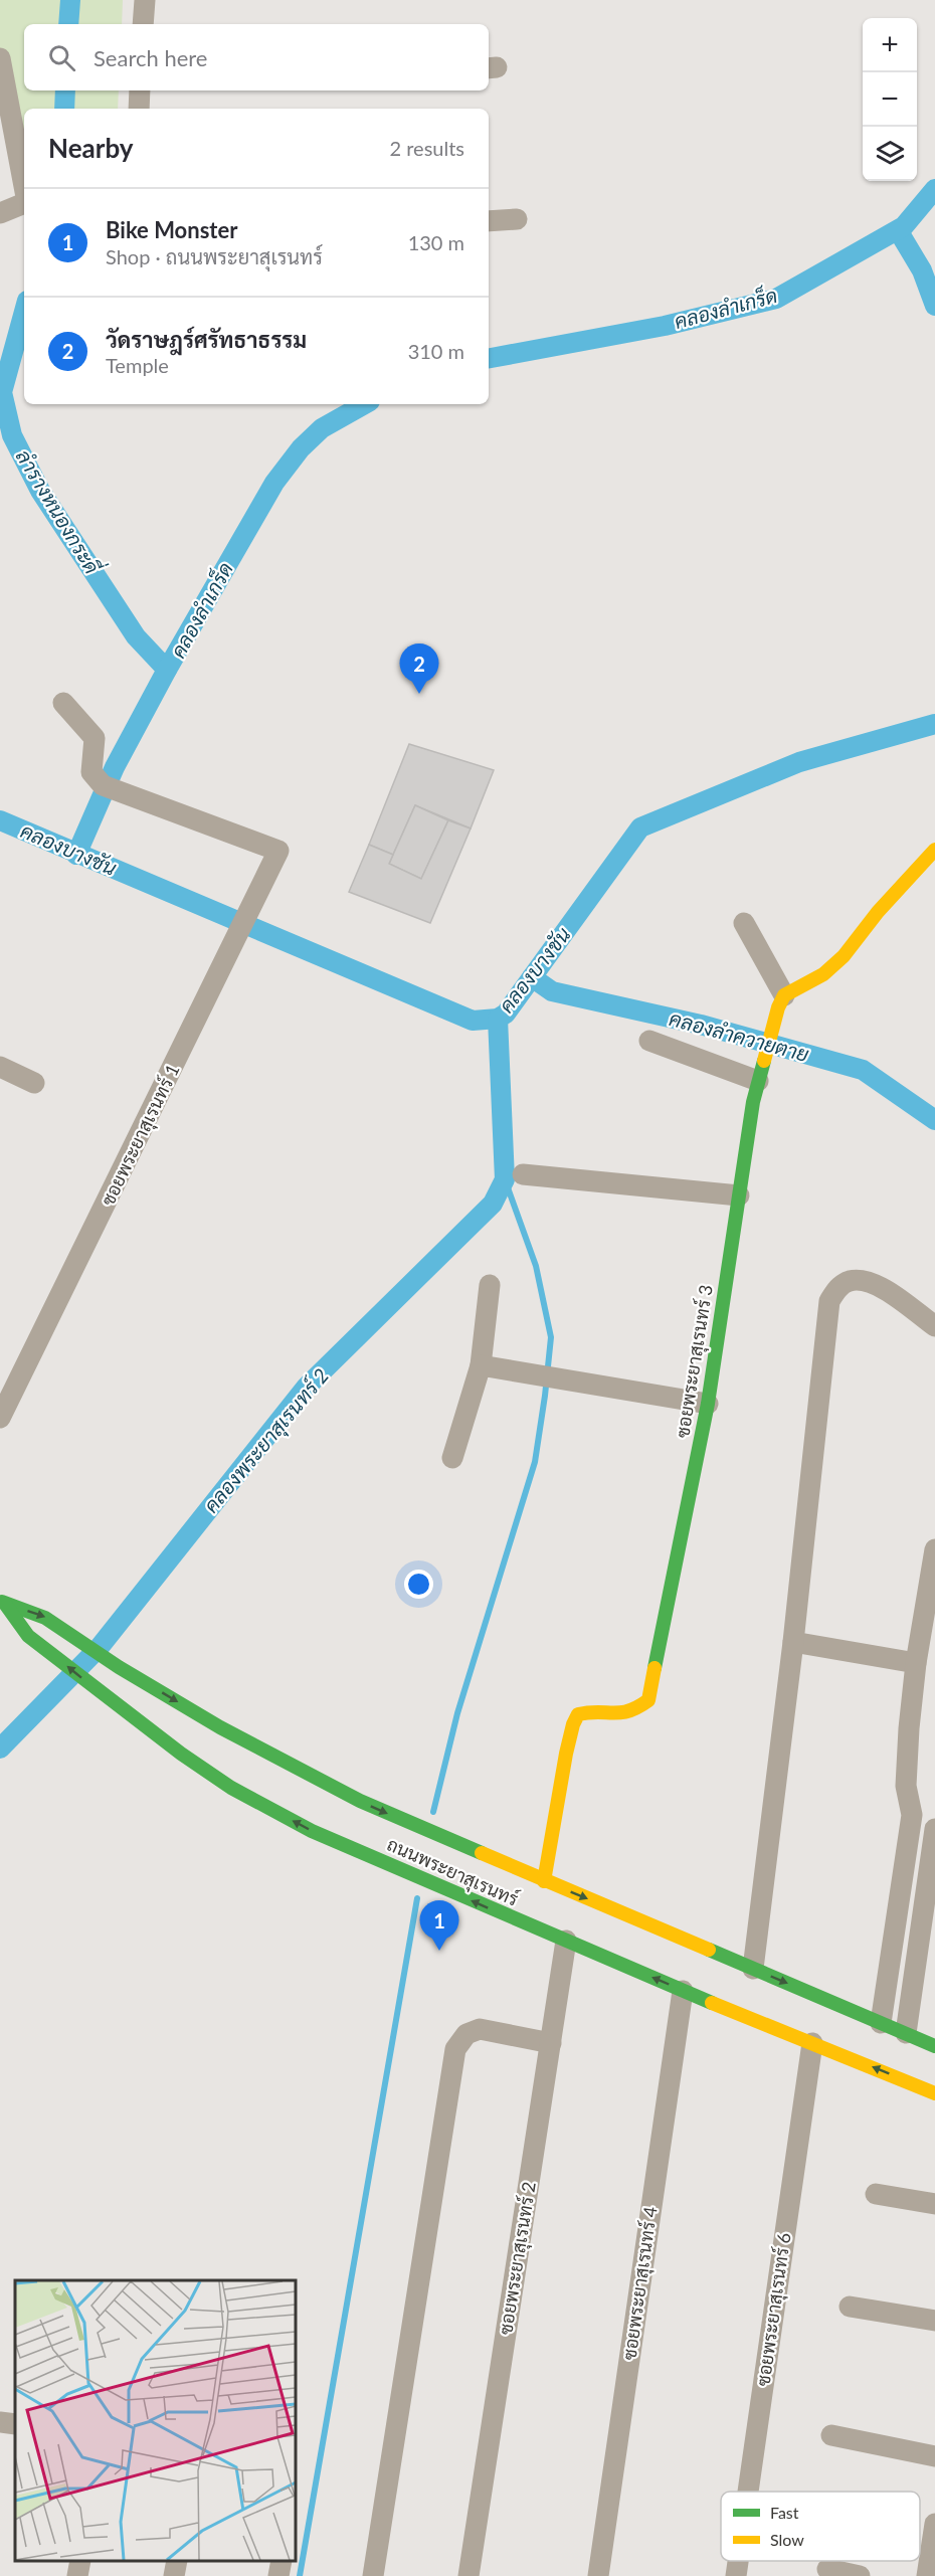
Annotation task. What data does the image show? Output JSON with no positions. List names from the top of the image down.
{
  "streets": {
    "street": [
      "ซอยพระยาสุเรนทร์ 1",
      "ซอยพระยาสุเรนทร์ 3",
      "ถนนพระยาสุเรนทร์",
      "ซอยพระยาสุเรนทร์ 2",
      "ซอยพระยาสุเรนทร์ 4",
      "ซอยพระยาสุเรนทร์ 6"
    ]
  },
  "crossings": [
    ["ซอยพระยาสุเรนทร์ 3", "ถนนพระยาสุเรนทร์"],
    ["ถนนพระยาสุเรนทร์", "ซอยพระยาสุเรนทร์ 2"],
    ["ถนนพระยาสุเรนทร์", "ซอยพระยาสุเรนทร์ 4"],
    ["ถนนพระยาสุเรนทร์", "ซอยพระยาสุเรนทร์ 6"]
  ],
  "water": [
    "คลองลำเกร็ด",
    "ลำรางหนองกระดี่",
    "คลองบางชัน",
    "คลองลำควายตาย",
    "คลองพระยาสุเรนทร์ 2"
  ],
  "legend": ["Fast", "Slow"],
  "page": {
    "map_buttons": ["+", "−"],
    "search": "Search here",
    "heading": ["Nearby", "2 results"],
    "list": [
      {
        "mark": "1",
        "name": "Bike Monster",
        "note": "Shop · ถนนพระยาสุเรนทร์",
        "value": "130 m"
      },
      {
        "mark": "2",
        "name": "วัดราษฎร์ศรัทธาธรรม",
        "note": "Temple",
        "value": "310 m"
      }
    ],
    "pins": ["2", "1"]
  }
}
